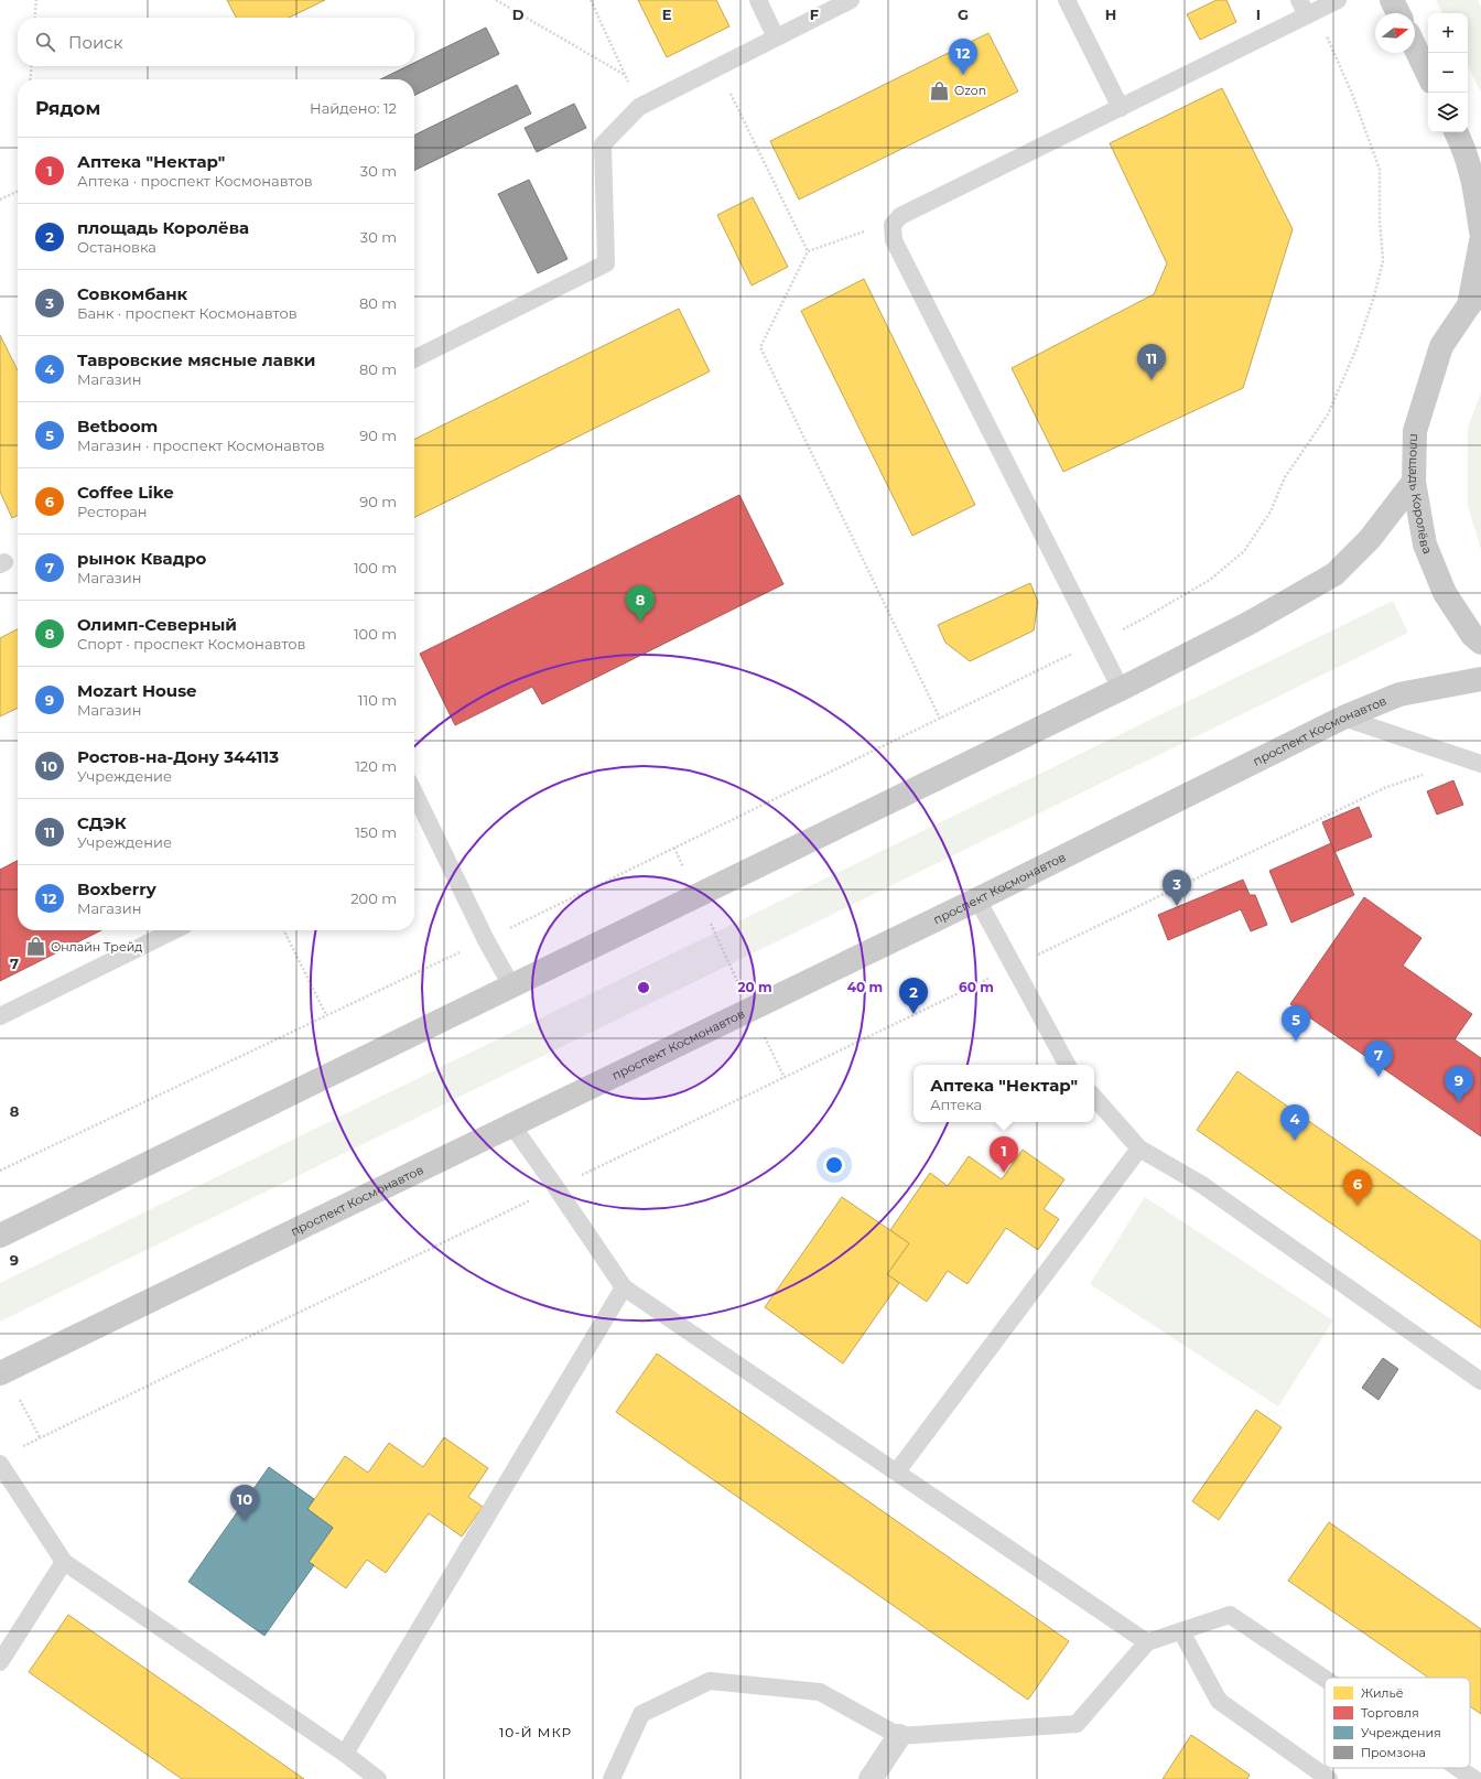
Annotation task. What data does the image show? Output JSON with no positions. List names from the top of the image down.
{
  "streets": {
    "main road": ["площадь Королёва", "проспект Космонавтов"]
  },
  "districts": ["10-Й МКР"],
  "places": {
    "shop": ["Ozon", "Онлайн Трейд"]
  },
  "legend": [
    "Жильё",
    "Торговля",
    "Учреждения",
    "Промзона"
  ],
  "north": "right",
  "page": {
    "map_buttons": ["+", "−"],
    "search": "Поиск",
    "pins": [
      "12",
      "11",
      "8",
      "3",
      "2",
      "5",
      "7",
      "9",
      "4",
      "1",
      "6",
      "10"
    ],
    "heading": ["Рядом", "Найдено: 12"],
    "list": [
      {
        "mark": "1",
        "name": "Аптека \"Нектар\"",
        "note": "Аптека · проспект Космонавтов",
        "value": "30 m"
      },
      {
        "mark": "2",
        "name": "площадь Королёва",
        "note": "Остановка",
        "value": "30 m"
      },
      {
        "mark": "3",
        "name": "Совкомбанк",
        "note": "Банк · проспект Космонавтов",
        "value": "80 m"
      },
      {
        "mark": "4",
        "name": "Тавровские мясные лавки",
        "note": "Магазин",
        "value": "80 m"
      },
      {
        "mark": "5",
        "name": "Betboom",
        "note": "Магазин · проспект Космонавтов",
        "value": "90 m"
      },
      {
        "mark": "6",
        "name": "Coffee Like",
        "note": "Ресторан",
        "value": "90 m"
      },
      {
        "mark": "7",
        "name": "рынок Квадро",
        "note": "Магазин",
        "value": "100 m"
      },
      {
        "mark": "8",
        "name": "Олимп-Северный",
        "note": "Спорт · проспект Космонавтов",
        "value": "100 m"
      },
      {
        "mark": "9",
        "name": "Mozart House",
        "note": "Магазин",
        "value": "110 m"
      },
      {
        "mark": "10",
        "name": "Ростов-на-Дону 344113",
        "note": "Учреждение",
        "value": "120 m"
      },
      {
        "mark": "11",
        "name": "СДЭК",
        "note": "Учреждение",
        "value": "150 m"
      },
      {
        "mark": "12",
        "name": "Boxberry",
        "note": "Магазин",
        "value": "200 m"
      }
    ],
    "popup": ["Аптека \"Нектар\"", "Аптека"]
  },
  "grid": {
    "columns": [
      "D",
      "E",
      "F",
      "G",
      "H",
      "I"
    ],
    "rows": ["7", "8", "9"]
  },
  "rings": ["20 m", "40 m", "60 m"]
}
